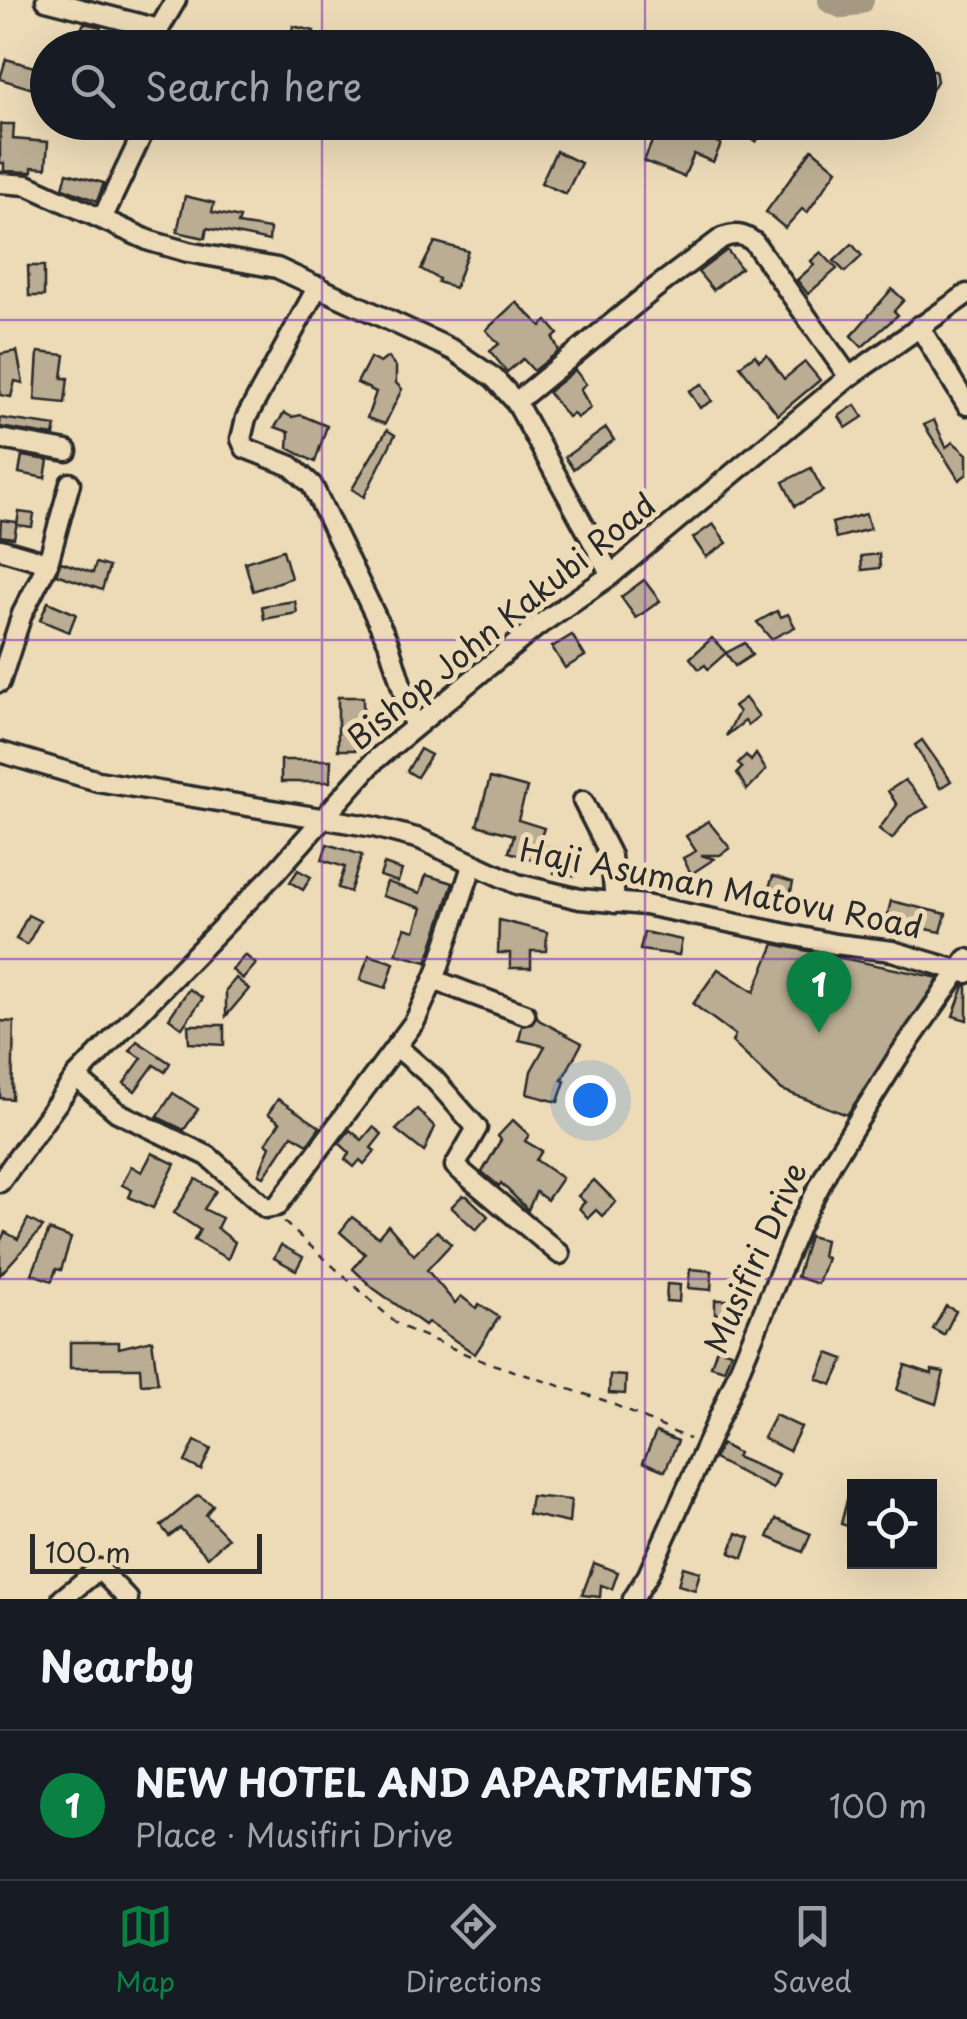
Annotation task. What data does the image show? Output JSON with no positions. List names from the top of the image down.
{
  "streets": {
    "street": ["Bishop John Kakubi Road", "Haji Asuman Matovu Road", "Musifiri Drive"]
  },
  "crossings": [
    ["Bishop John Kakubi Road", "Haji Asuman Matovu Road"],
    ["Haji Asuman Matovu Road", "Musifiri Drive"]
  ],
  "scale_bar": "100 m",
  "page": {
    "search": "Search here",
    "pins": "1",
    "scale": "100 m",
    "heading": "Nearby",
    "list": [
      {
        "mark": "1",
        "name": "NEW HOTEL AND APARTMENTS",
        "note": "Place · Musifiri Drive",
        "value": "100 m"
      }
    ],
    "nav": ["Map", "Directions", "Saved"]
  }
}
